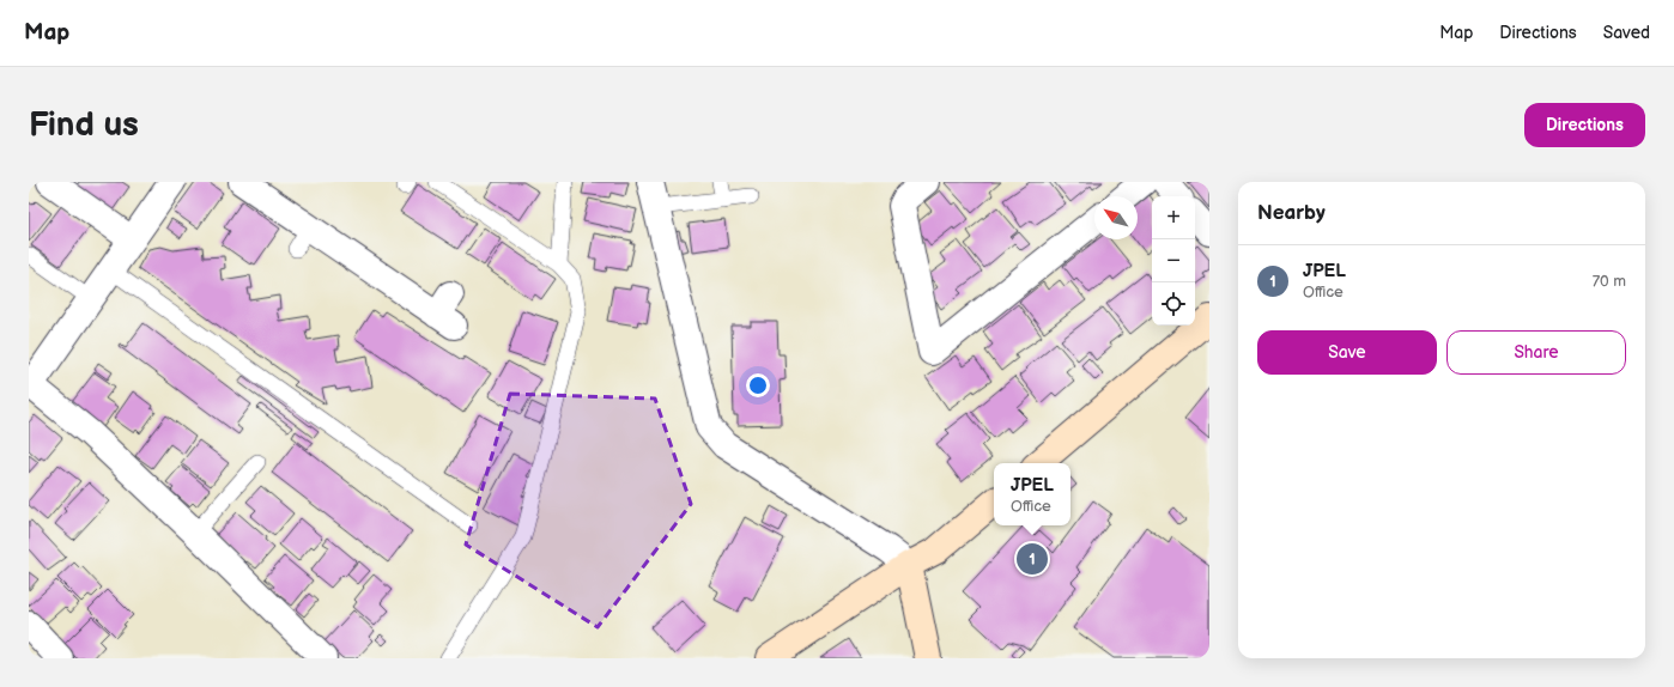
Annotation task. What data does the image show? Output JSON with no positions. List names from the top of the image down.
{
  "north": "top left",
  "page": {
    "header": "Map",
    "nav": ["Map", "Directions", "Saved"],
    "buttons": [
      "Directions",
      ["Save", "Share"]
    ],
    "title": "Find us",
    "heading": "Nearby",
    "map_buttons": ["+", "−"],
    "list": [
      {
        "mark": "1",
        "name": "JPEL",
        "note": "Office",
        "value": "70 m"
      }
    ],
    "popup": ["JPEL", "Office"],
    "pins": "1"
  }
}
